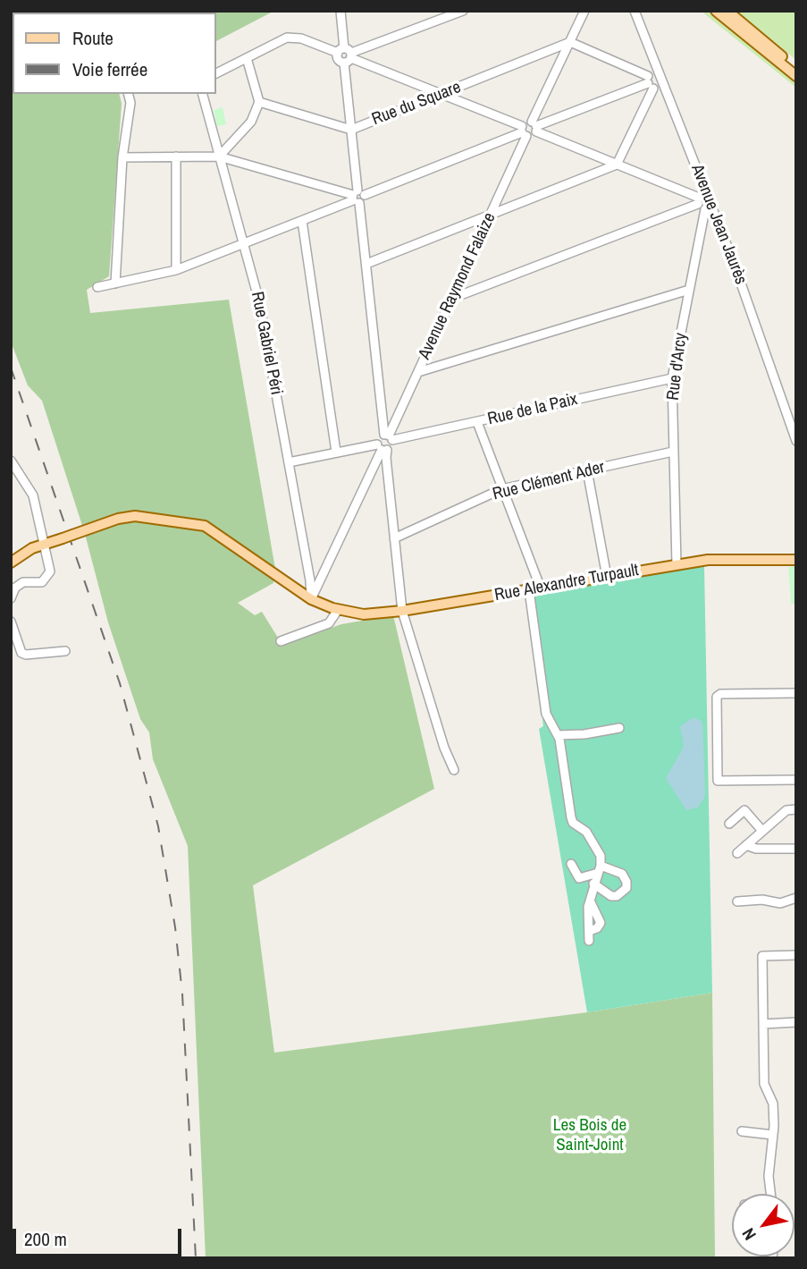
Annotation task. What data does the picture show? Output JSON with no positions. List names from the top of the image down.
{
  "streets": {
    "main road": ["Rue Alexandre Turpault"],
    "street": [
      "Rue du Square",
      "Avenue Jean Jaurès",
      "Avenue Raymond Falaize",
      "Rue Gabriel Péri",
      "Rue d'Arcy",
      "Rue de la Paix",
      "Rue Clément Ader"
    ]
  },
  "crossings": [
    ["Avenue Jean Jaurès", "Rue d'Arcy"],
    ["Avenue Raymond Falaize", "Rue de la Paix"],
    ["Rue Gabriel Péri", "Rue Alexandre Turpault"],
    ["Rue d'Arcy", "Rue de la Paix"],
    ["Rue d'Arcy", "Rue Clément Ader"],
    ["Rue d'Arcy", "Rue Alexandre Turpault"]
  ],
  "parks": ["Les Bois de Saint-Joint"],
  "legend": ["Route", "Voie ferrée"],
  "scale_bar": "200 m",
  "north": "bottom left"
}
